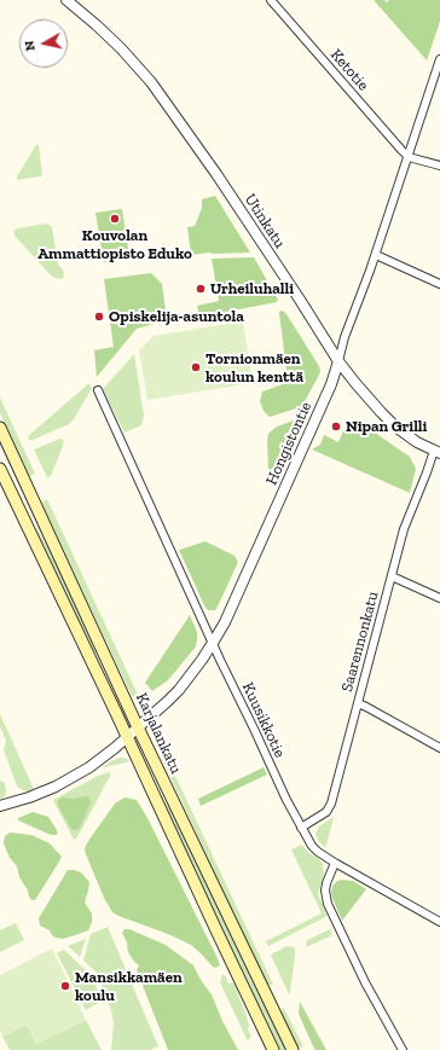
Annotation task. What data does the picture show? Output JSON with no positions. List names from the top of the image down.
{
  "streets": {
    "main road": ["Karjalankatu"],
    "street": [
      "Ketotie",
      "Utinkatu",
      "Hongistontie",
      "Saarennonkatu",
      "Kuusikkotie"
    ]
  },
  "crossings": [
    ["Ketotie", "Hongistontie"],
    ["Utinkatu", "Hongistontie"],
    ["Utinkatu", "Saarennonkatu"],
    ["Hongistontie", "Kuusikkotie"],
    ["Hongistontie", "Karjalankatu"],
    ["Saarennonkatu", "Kuusikkotie"]
  ],
  "places": [
    "Kouvolan Ammattiopisto Eduko",
    "Urheiluhalli",
    "Opiskelija-asuntola",
    "Tornionmäen koulun kenttä",
    "Nipan Grilli",
    "Mansikkamäen koulu"
  ],
  "north": "left"
}
